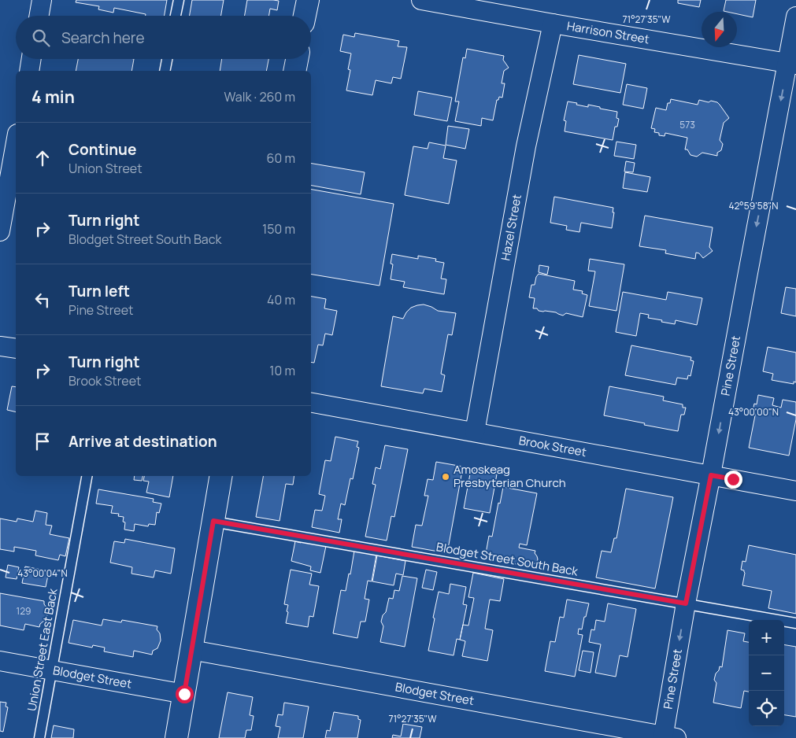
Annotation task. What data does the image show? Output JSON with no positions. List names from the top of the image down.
{
  "streets": {
    "street": [
      "Harrison Street",
      "Hazel Street",
      "Pine Street",
      "Brook Street",
      "Blodget Street"
    ],
    "lane": ["Blodget Street South Back", "Union Street East Back"]
  },
  "crossings": [
    ["Harrison Street", "Hazel Street"],
    ["Harrison Street", "Pine Street"],
    ["Hazel Street", "Brook Street"],
    ["Pine Street", "Brook Street"],
    ["Pine Street", "Blodget Street South Back"],
    ["Pine Street", "Blodget Street"],
    ["Union Street East Back", "Blodget Street"]
  ],
  "one_way": ["Pine Street"],
  "places": ["Amoskeag Presbyterian Church"],
  "house_numbers": ["573", "129"],
  "north": "bottom",
  "page": {
    "search": "Search here",
    "heading": ["4 min", "Walk · 260 m"],
    "list": [
      ["Continue", "Union Street", "60 m"],
      ["Turn right", "Blodget Street South Back", "150 m"],
      ["Turn left", "Pine Street", "40 m"],
      ["Turn right", "Brook Street", "10 m"],
      "Arrive at destination"
    ],
    "map_buttons": ["+", "−"]
  },
  "coordinates": [
    "71°27'35\"W",
    "42°59'58\"N",
    "43°00'00\"N",
    "43°00'04\"N"
  ]
}
